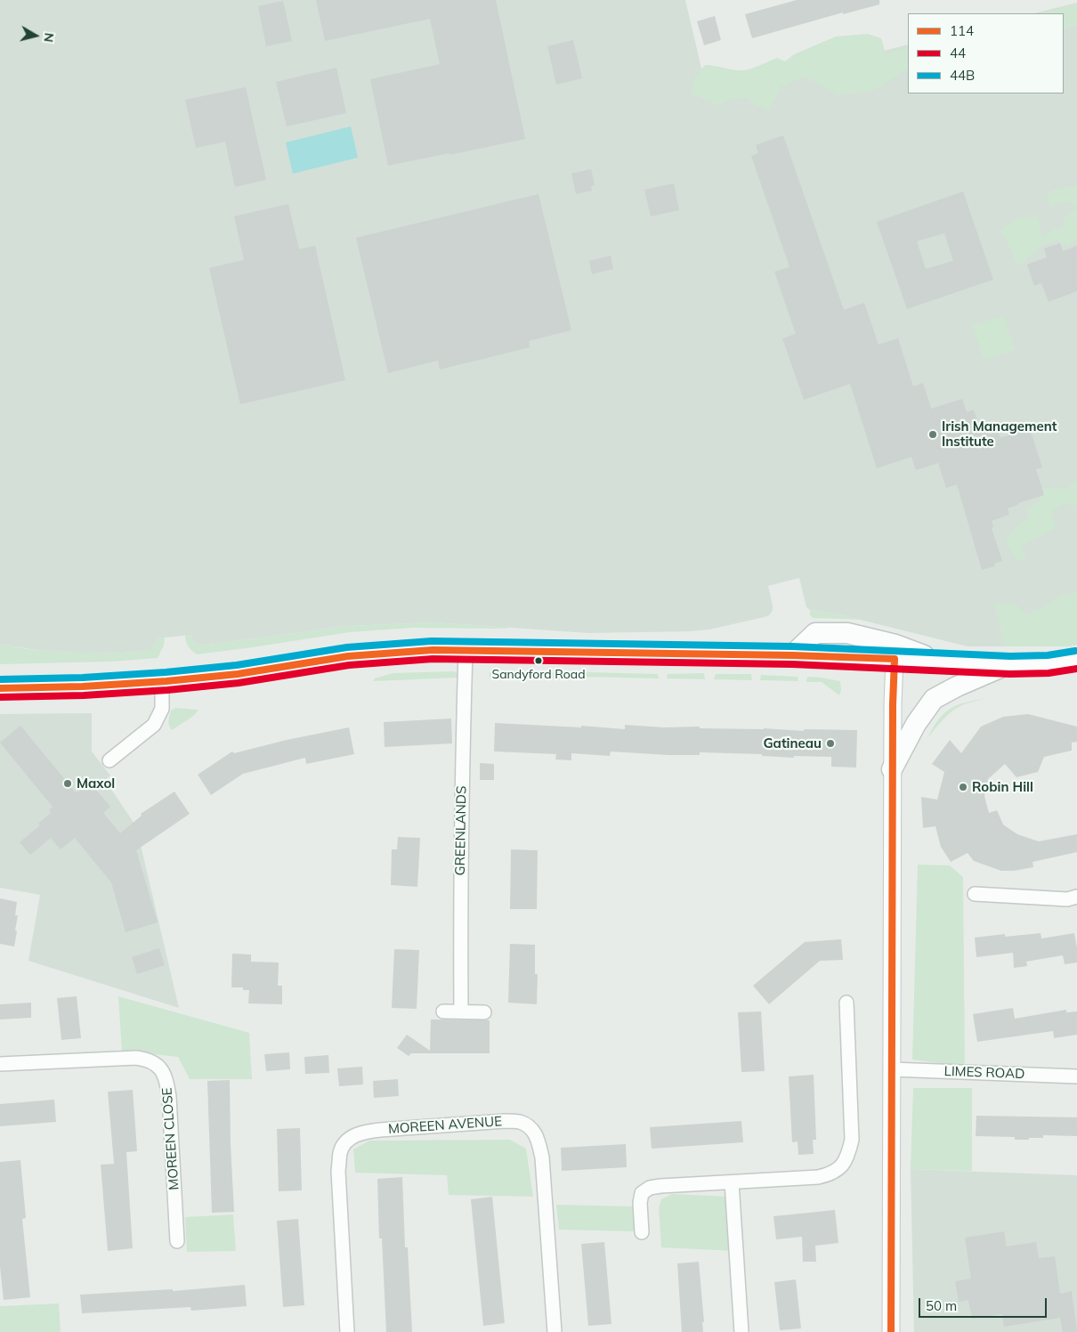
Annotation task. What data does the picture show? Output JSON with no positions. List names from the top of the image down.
{
  "streets": {
    "street": [
      "GREENLANDS",
      "LIMES ROAD",
      "MOREEN AVENUE",
      "MOREEN CLOSE"
    ]
  },
  "places": [
    "Irish Management Institute",
    "Sandyford Road",
    "Gatineau",
    "Maxol",
    "Robin Hill"
  ],
  "lines": ["transit line 44B", "transit line 114", "transit line 44"],
  "legend": ["114", "44", "44B"],
  "scale_bar": "50 m",
  "north": "right"
}
